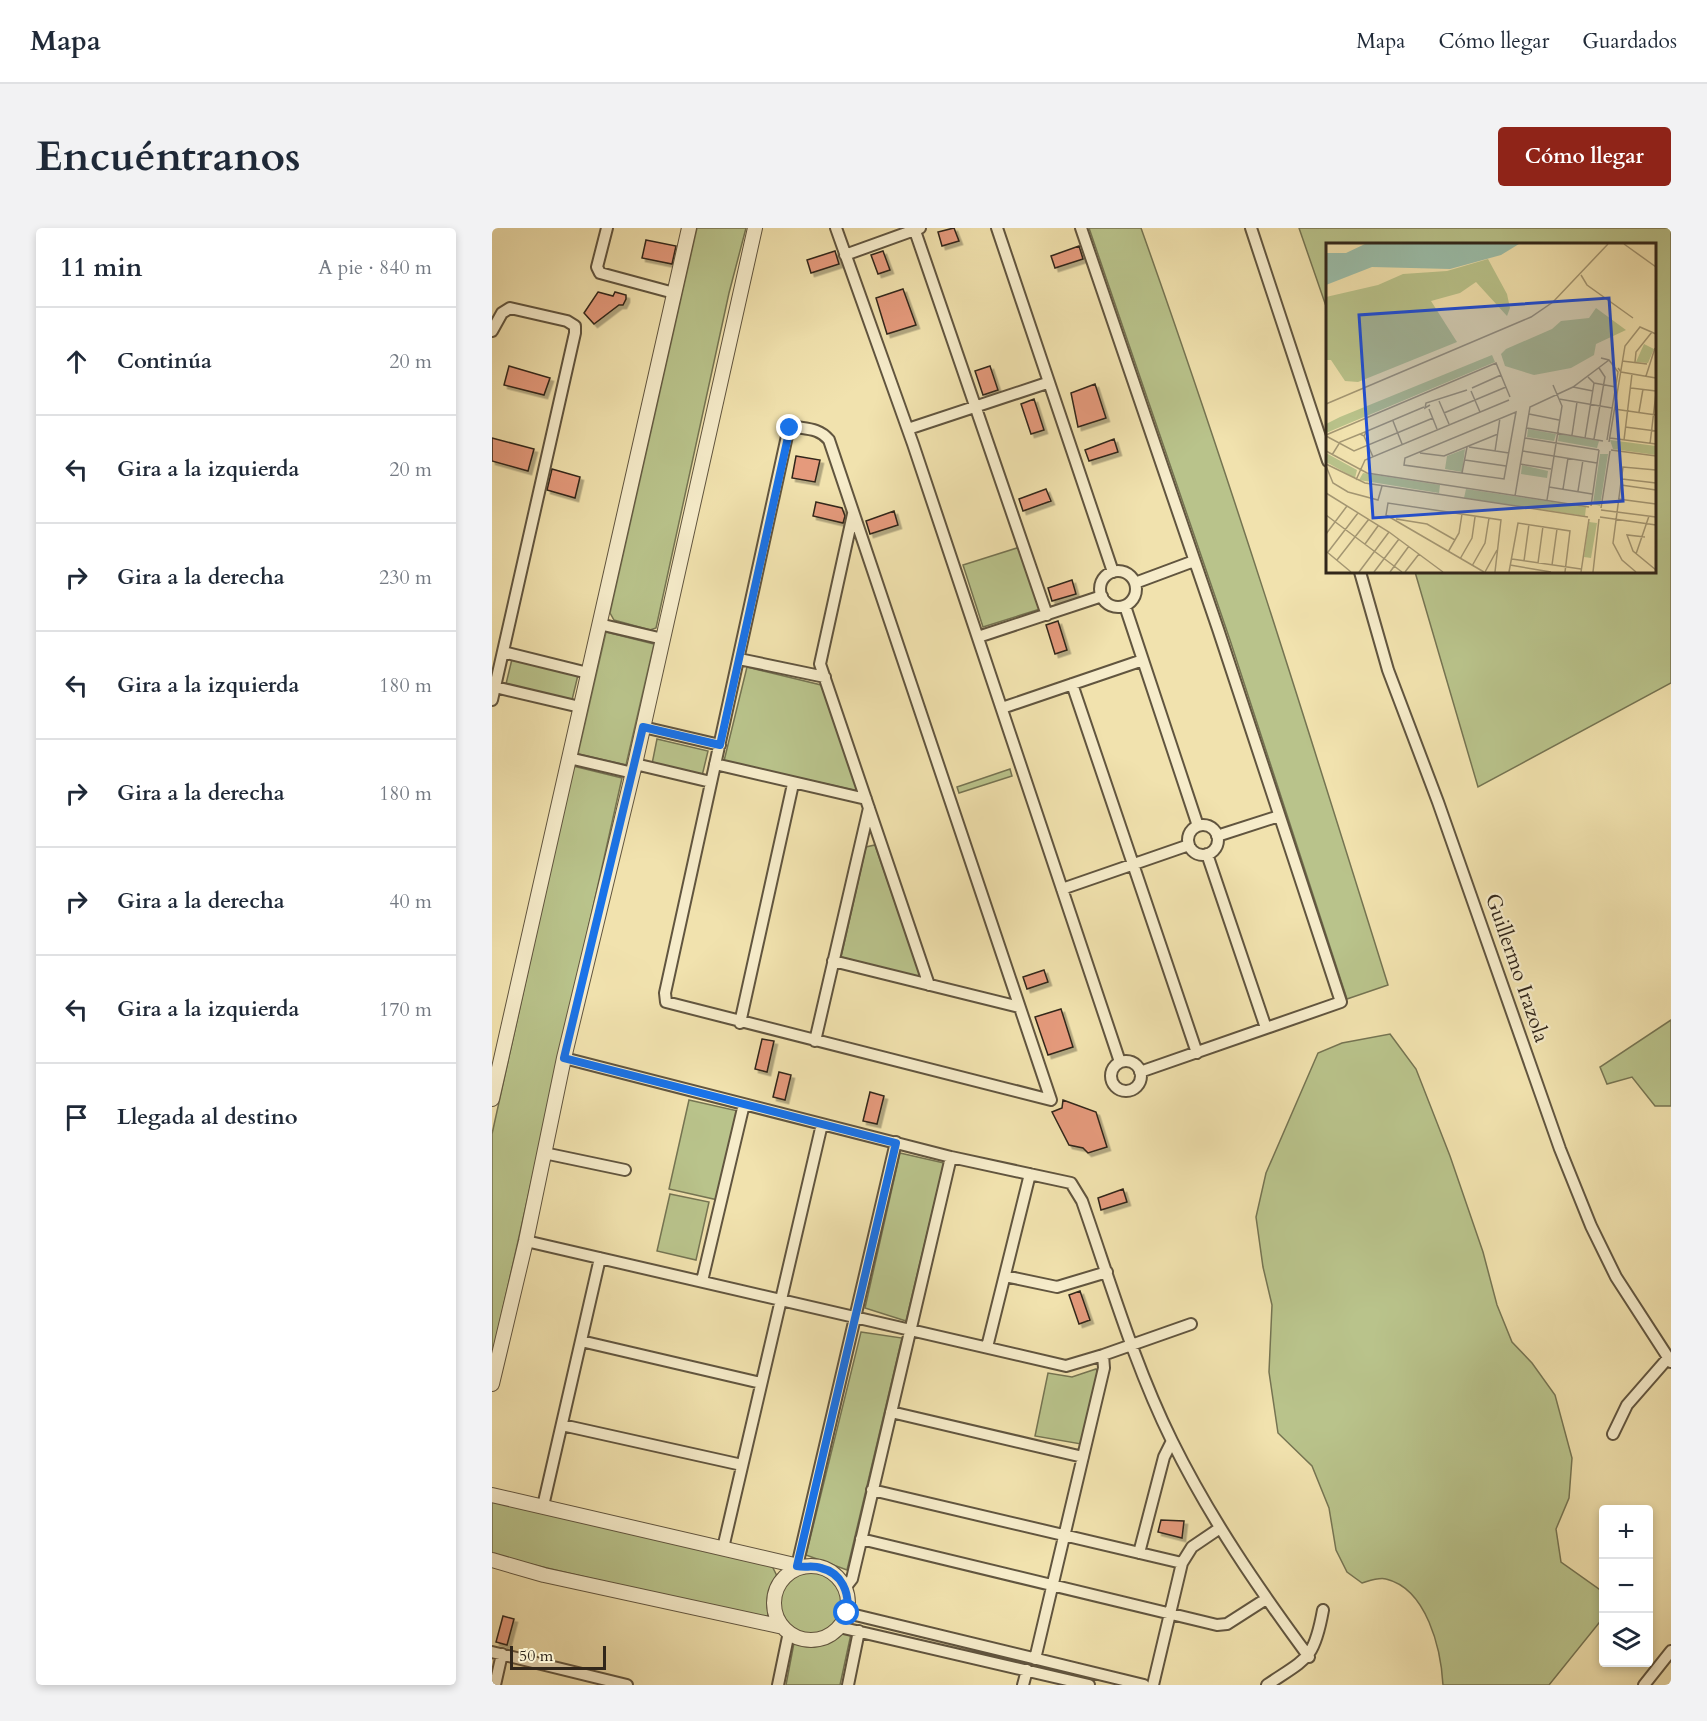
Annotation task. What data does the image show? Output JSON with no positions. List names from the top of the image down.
{
  "streets": {
    "street": ["Guillermo Irazola"]
  },
  "scale_bar": "50 m",
  "page": {
    "header": "Mapa",
    "nav": ["Mapa", "Cómo llegar", "Guardados"],
    "buttons": "Cómo llegar",
    "title": "Encuéntranos",
    "heading": ["11 min", "A pie · 840 m"],
    "list": [
      ["Continúa", "20 m"],
      ["Gira a la izquierda", "20 m"],
      ["Gira a la derecha", "230 m"],
      ["Gira a la izquierda", "180 m"],
      ["Gira a la derecha", "180 m"],
      ["Gira a la derecha", "40 m"],
      ["Gira a la izquierda", "170 m"],
      "Llegada al destino"
    ],
    "map_buttons": ["+", "−"],
    "scale": "50 m"
  }
}
